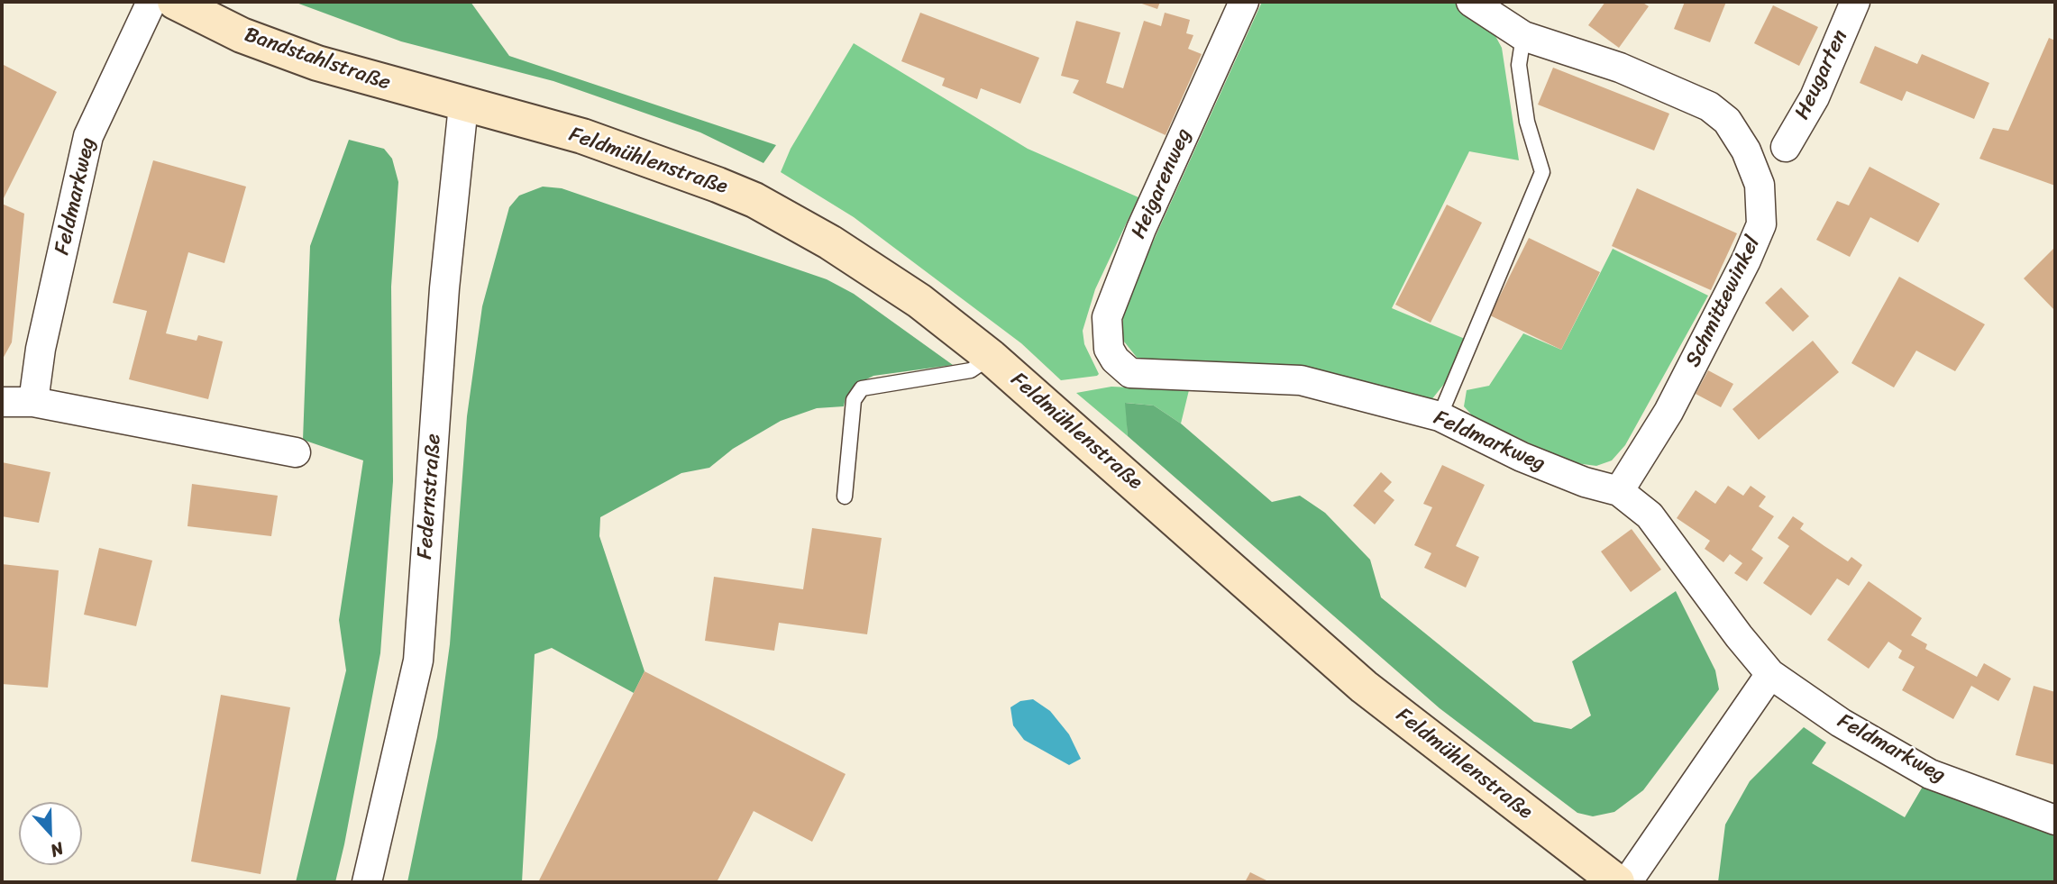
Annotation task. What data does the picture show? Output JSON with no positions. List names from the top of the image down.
{
  "streets": {
    "street": [
      "Bandstahlstraße",
      "Heugarten",
      "Feldmühlenstraße",
      "Heigarenweg",
      "Feldmarkweg",
      "Schmittewinkel",
      "Federnstraße"
    ]
  },
  "crossings": [
    ["Bandstahlstraße", "Feldmühlenstraße"],
    ["Bandstahlstraße", "Federnstraße"],
    ["Feldmühlenstraße", "Federnstraße"],
    ["Heigarenweg", "Feldmarkweg"],
    ["Feldmarkweg", "Schmittewinkel"]
  ],
  "north": "bottom"
}
